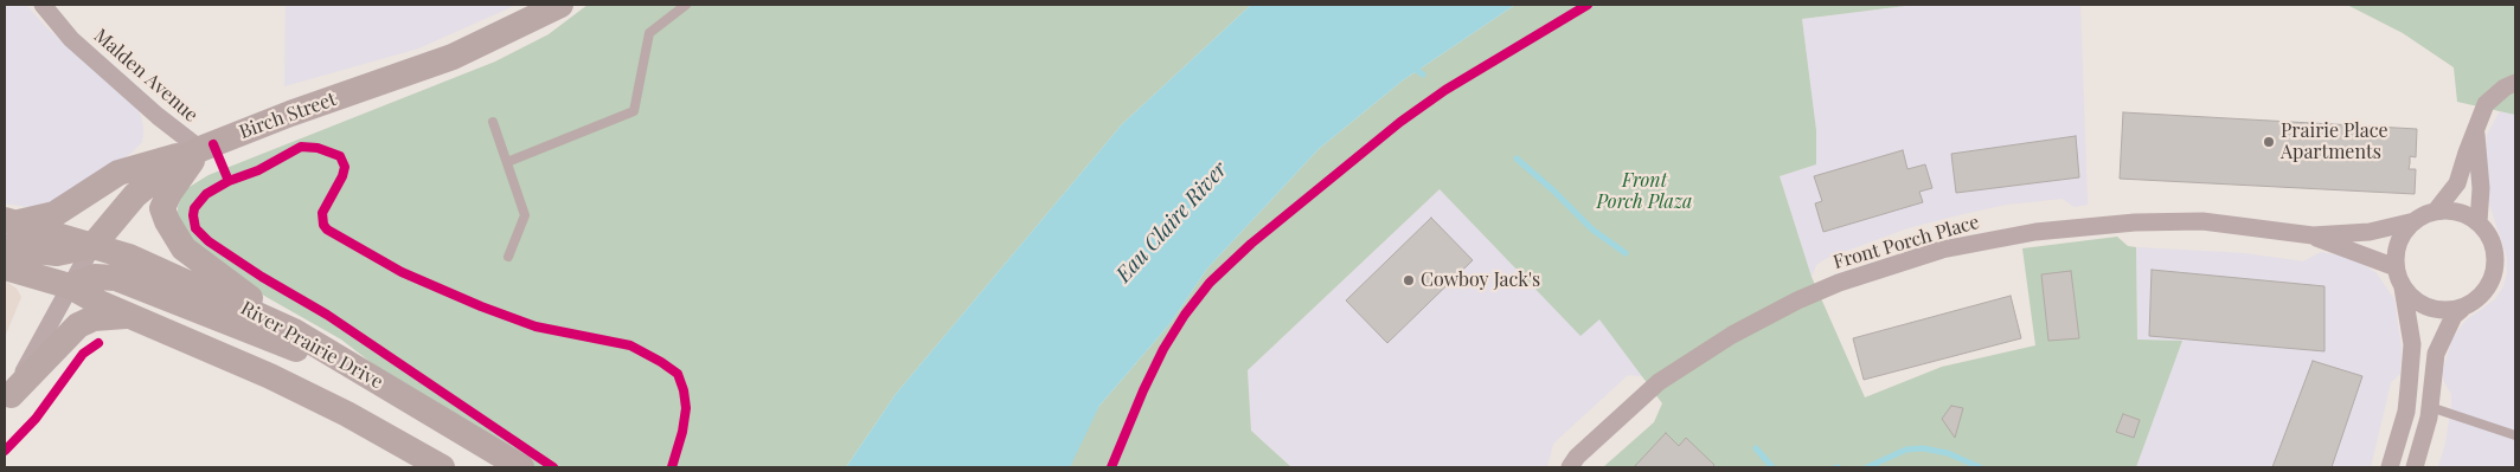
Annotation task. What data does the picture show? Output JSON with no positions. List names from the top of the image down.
{
  "streets": {
    "main road": ["Birch Street", "River Prairie Drive"],
    "street": ["Malden Avenue", "Front Porch Place"]
  },
  "crossings": [
    ["Malden Avenue", "Birch Street"],
    ["Birch Street", "River Prairie Drive"]
  ],
  "water": ["Eau Claire River"],
  "parks": ["Front Porch Plaza"],
  "places": ["Prairie Place Apartments", "Cowboy Jack's"]
}
